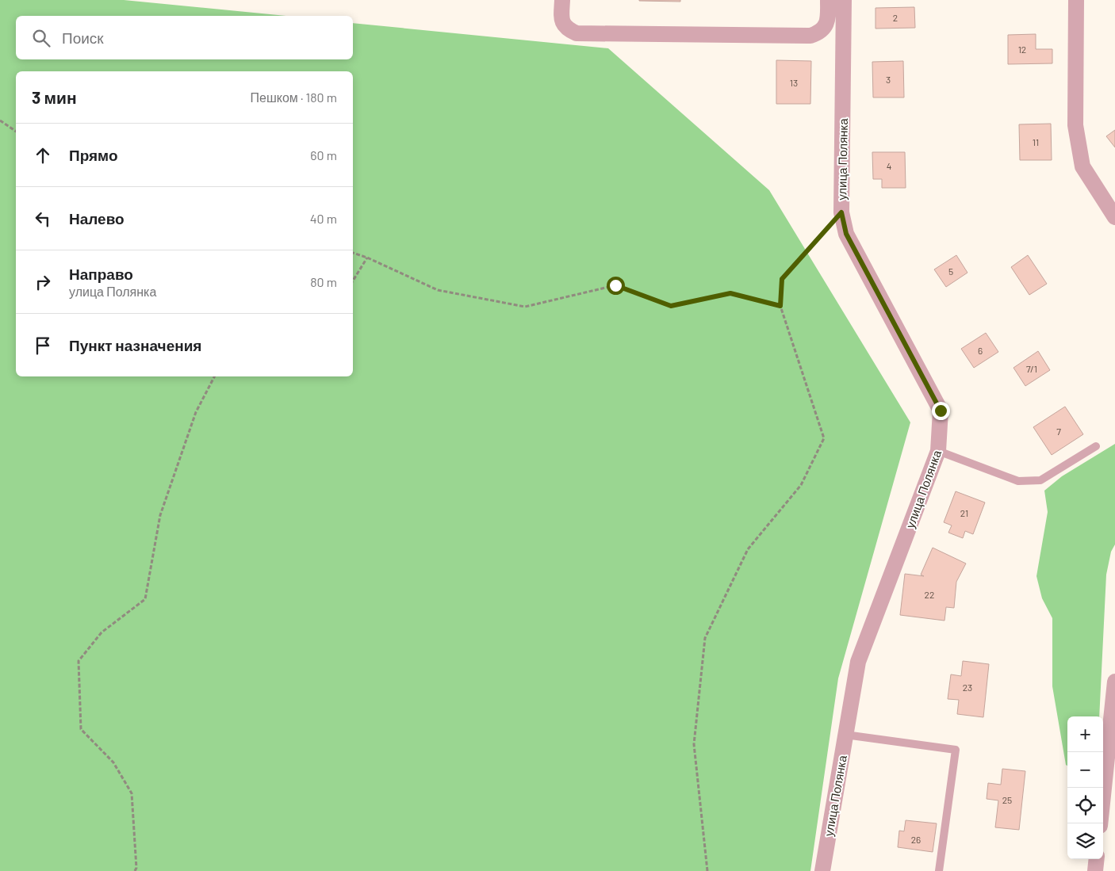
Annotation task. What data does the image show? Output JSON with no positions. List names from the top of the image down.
{
  "streets": {
    "street": ["улица Полянка"]
  },
  "house_numbers": [
    "2",
    "12",
    "3",
    "13",
    "11",
    "4",
    "5",
    "6",
    "7/1",
    "7",
    "21",
    "22",
    "23",
    "25",
    "26"
  ],
  "page": {
    "search": "Поиск",
    "heading": ["3 мин", "Пешком · 180 m"],
    "list": [
      ["Прямо", "60 m"],
      ["Налево", "40 m"],
      ["Направо", "улица Полянка", "80 m"],
      "Пункт назначения"
    ],
    "map_buttons": ["+", "−"]
  }
}
